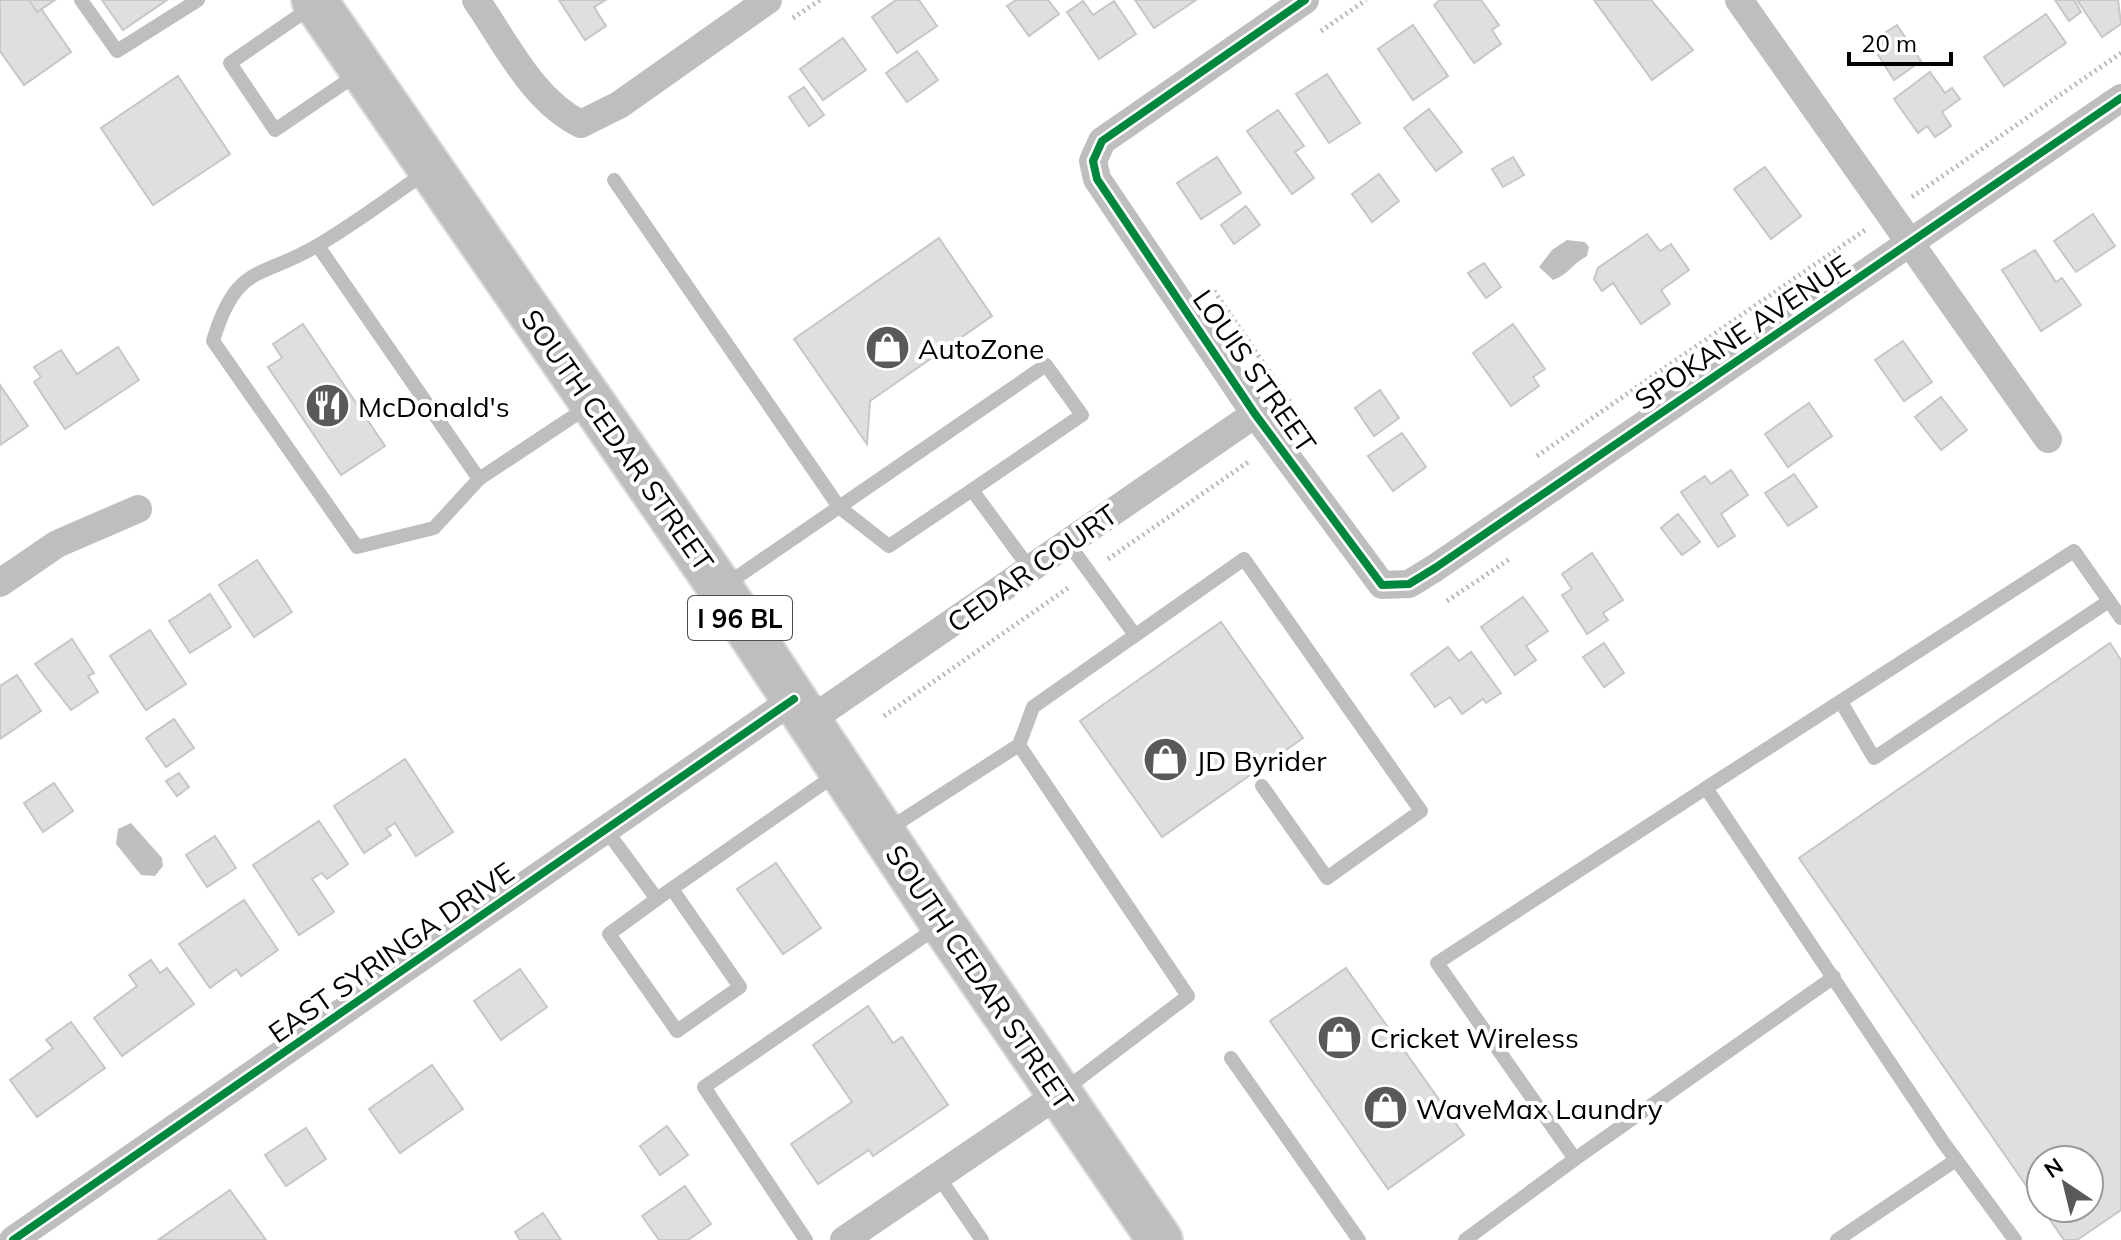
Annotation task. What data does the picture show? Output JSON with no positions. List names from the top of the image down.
{
  "streets": {
    "main road": ["SOUTH CEDAR STREET", "I 96 BL"],
    "street": [
      "SPOKANE AVENUE",
      "LOUIS STREET",
      "CEDAR COURT",
      "EAST SYRINGA DRIVE"
    ]
  },
  "crossings": [
    ["SPOKANE AVENUE", "LOUIS STREET"],
    ["LOUIS STREET", "CEDAR COURT"],
    ["SOUTH CEDAR STREET", "CEDAR COURT"],
    ["SOUTH CEDAR STREET", "EAST SYRINGA DRIVE"],
    ["CEDAR COURT", "EAST SYRINGA DRIVE"]
  ],
  "places": {
    "shop": [
      "AutoZone",
      "JD Byrider",
      "Cricket Wireless",
      "WaveMax Laundry"
    ],
    "restaurant": ["McDonald's"]
  },
  "scale_bar": "20 m",
  "north": "top left"
}
